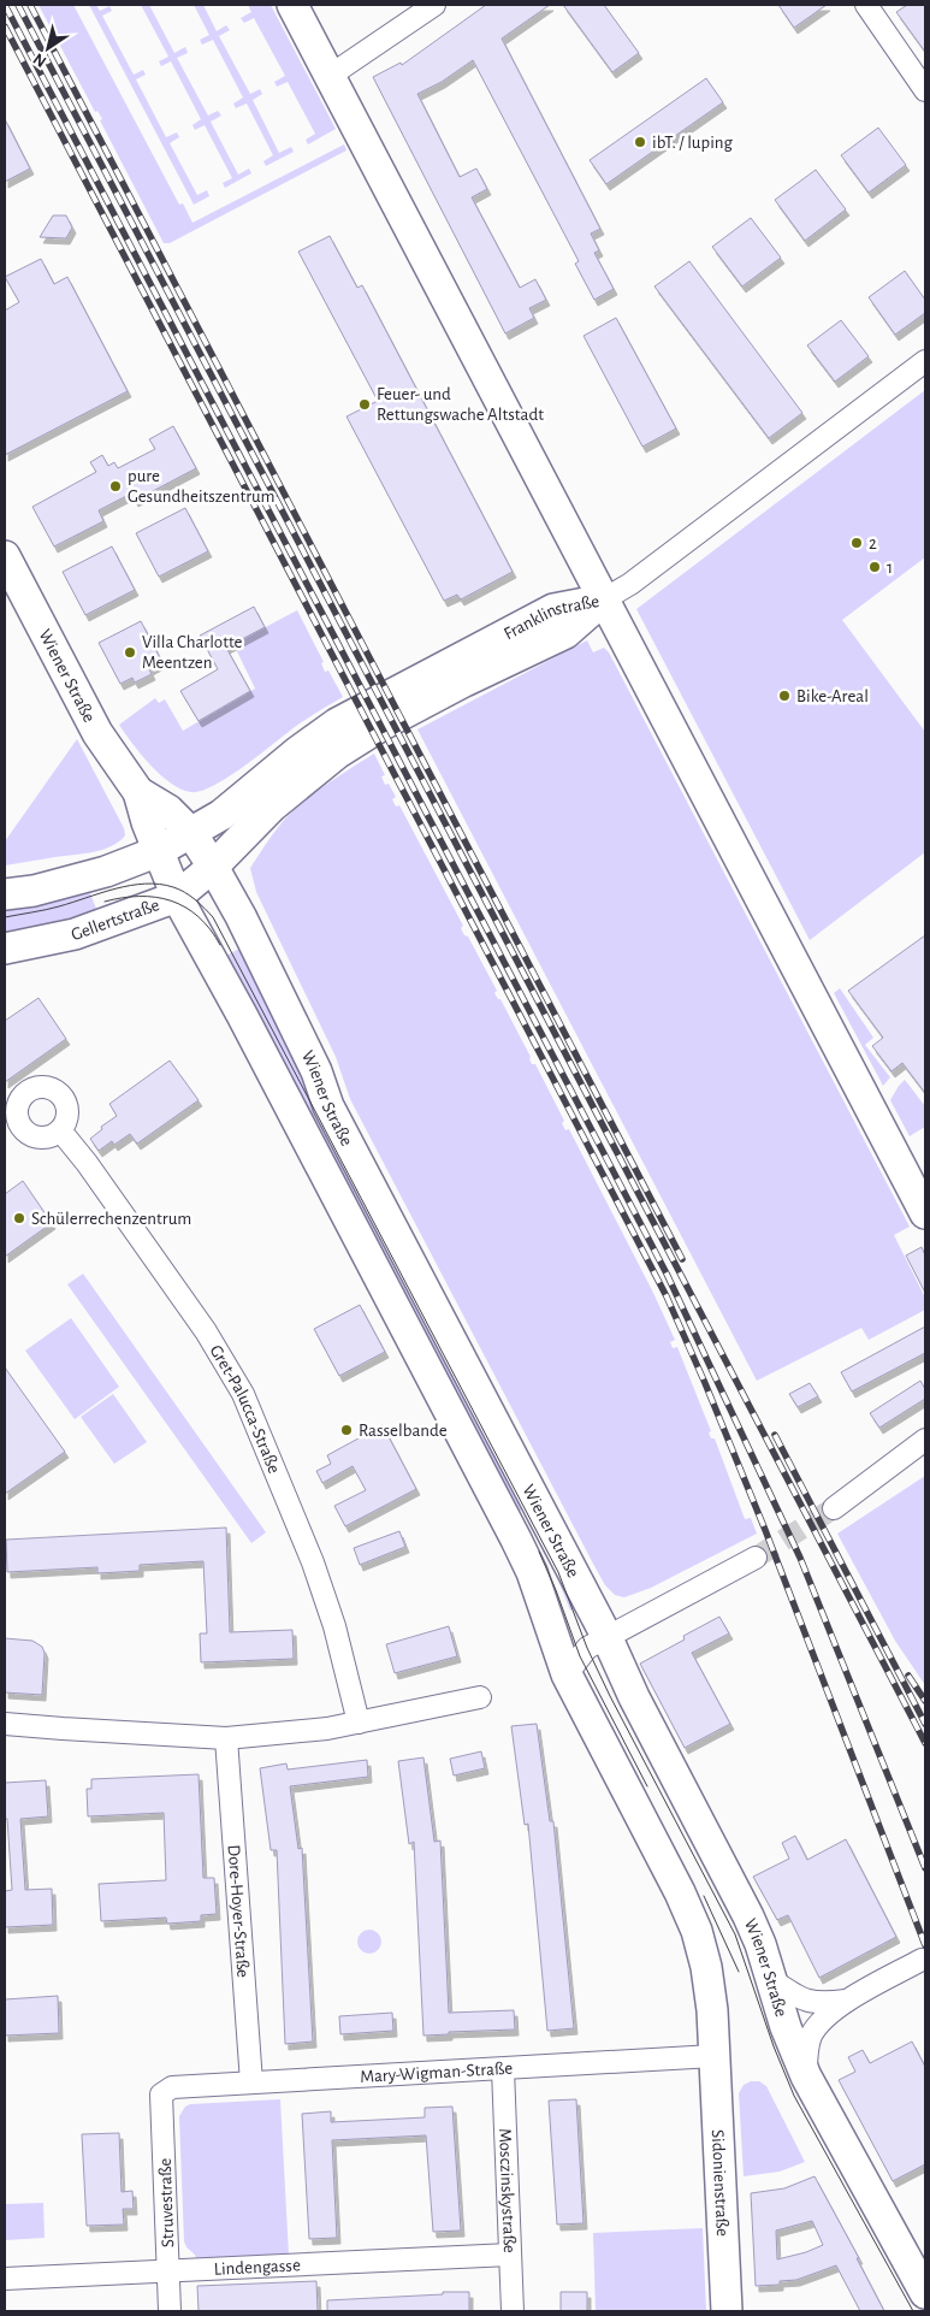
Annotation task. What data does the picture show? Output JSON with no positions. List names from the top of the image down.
{
  "streets": {
    "main road": [
      "Franklinstraße",
      "Wiener Straße",
      "Gellertstraße",
      "Sidonienstraße"
    ],
    "street": [
      "Gret-Palucca-Straße",
      "Dore-Hoyer-Straße",
      "Mary-Wigman-Straße",
      "Mosczinskystraße",
      "Struvestraße",
      "Lindengasse"
    ]
  },
  "crossings": [
    ["Franklinstraße", "Wiener Straße"],
    ["Franklinstraße", "Gellertstraße"],
    ["Wiener Straße", "Gellertstraße"],
    ["Wiener Straße", "Mary-Wigman-Straße"],
    ["Wiener Straße", "Sidonienstraße"],
    ["Dore-Hoyer-Straße", "Mary-Wigman-Straße"],
    ["Mary-Wigman-Straße", "Sidonienstraße"],
    ["Mary-Wigman-Straße", "Mosczinskystraße"],
    ["Mary-Wigman-Straße", "Struvestraße"],
    ["Mosczinskystraße", "Lindengasse"],
    ["Struvestraße", "Lindengasse"]
  ],
  "places": [
    "ibT. / luping",
    "Feuer- und Rettungswache Altstadt",
    "pure Gesundheitszentrum",
    "2",
    "1",
    "Villa Charlotte Meentzen",
    "Bike-Areal",
    "Schülerrechenzentrum",
    "Rasselbande"
  ],
  "north": "bottom left"
}
